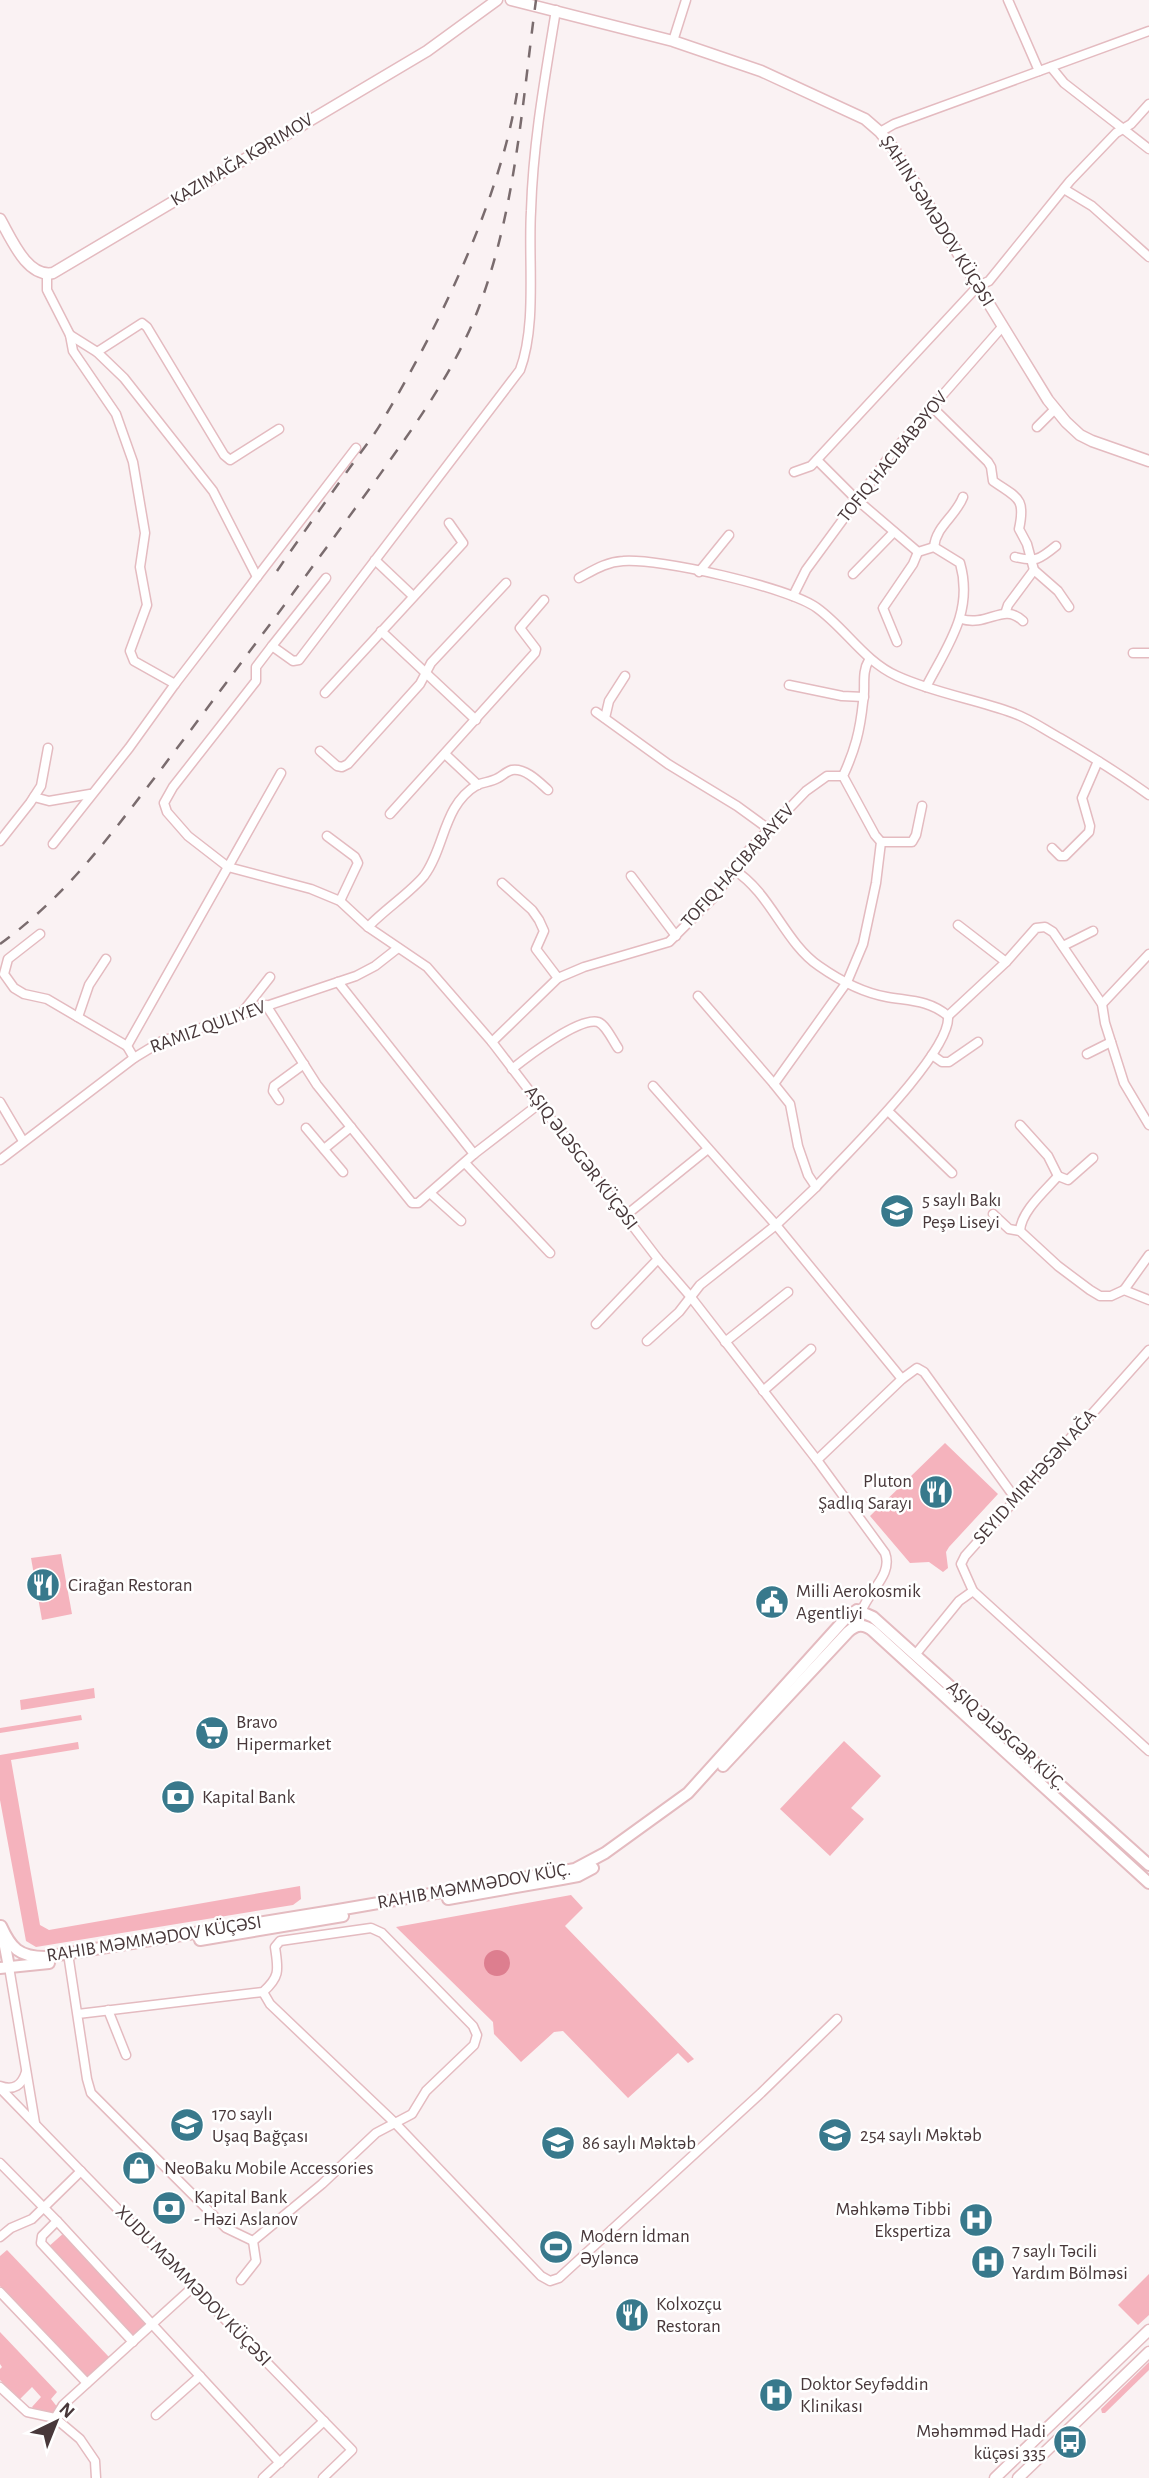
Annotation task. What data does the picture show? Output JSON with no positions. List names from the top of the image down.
{
  "streets": {
    "main road": ["RAHIB MƏMMƏDOV KÜÇ.", "RAHIB MƏMMƏDOV KÜÇƏSI"],
    "street": [
      "ŞAHIN SƏMƏDOV KÜÇƏSI",
      "RAMIZ QULIYEV",
      "SEYID MIRHƏSƏN AĞA",
      "XUDU MƏMMƏDOV KÜÇƏSI"
    ]
  },
  "crossings": [
    ["RAHIB MƏMMƏDOV KÜÇ.", "RAHIB MƏMMƏDOV KÜÇƏSI"]
  ],
  "places": {
    "school or university": [
      "5 saylı Bakı Peşə Liseyi",
      "170 saylı Uşaq Bağçası",
      "254 saylı Məktəb",
      "86 saylı Məktəb"
    ],
    "restaurant": ["Pluton Şadlıq Sarayı", "Cirağan Restoran", "Kolxozçu Restoran"],
    "public building": ["Milli Aerokosmik Agentliyi"],
    "supermarket": ["Bravo Hipermarket"],
    "bank": ["Kapital Bank", "Kapital Bank - Həzi Aslanov"],
    "shop": ["NeoBaku Mobile Accessories"],
    "hospital": ["Məhkəmə Tibbi Ekspertiza", "7 saylı Təcili Yardım Bölməsi", "Doktor Seyfәddin Klinikası"],
    "sports": ["Modern İdman Əyləncə"],
    "bus stop": ["Məhəmməd Hadi küçəsi 335"]
  },
  "north": "top right"
}
